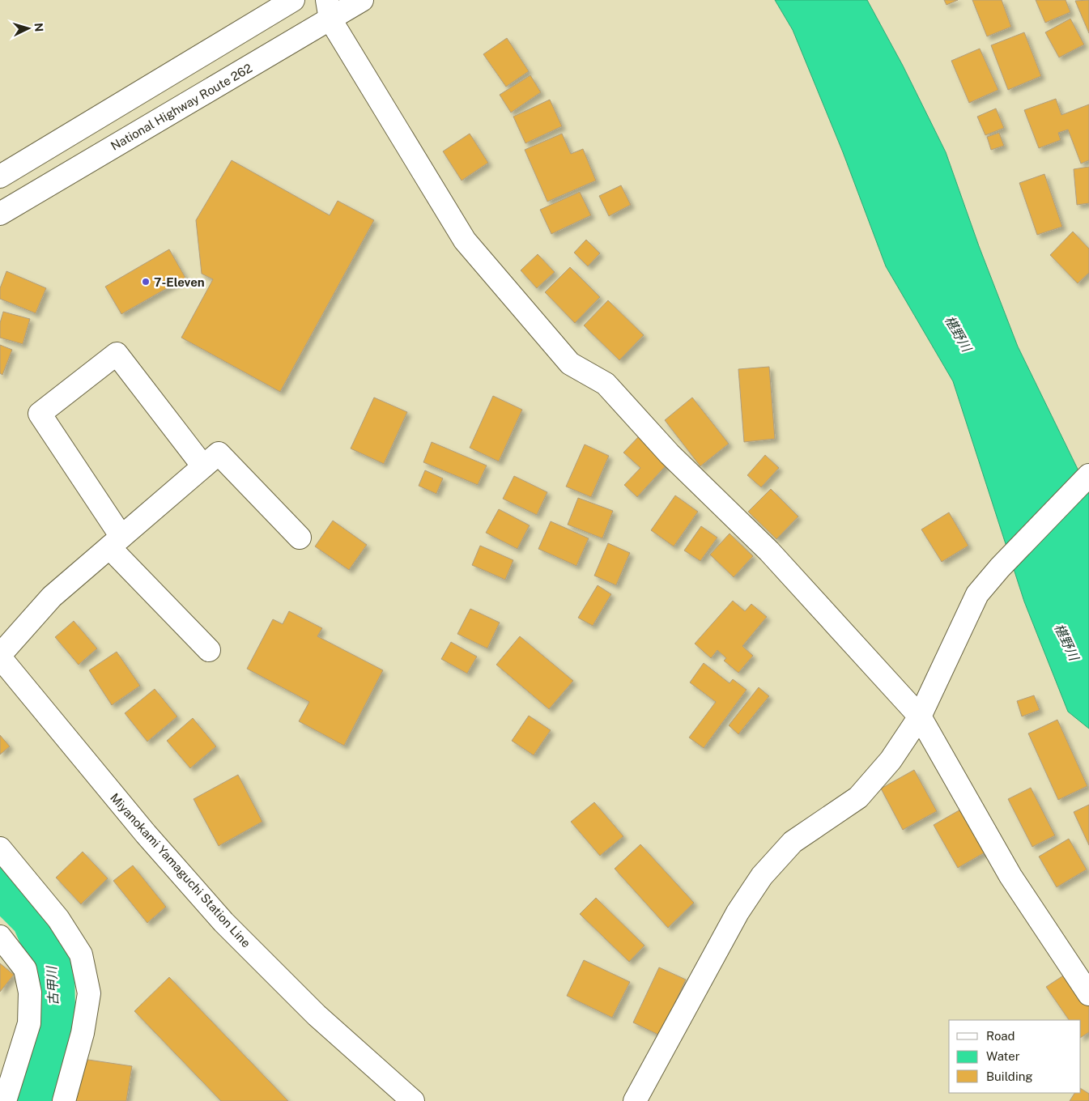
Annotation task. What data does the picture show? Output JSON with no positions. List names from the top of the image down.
{
  "streets": {
    "main road": ["National Highway Route 262", "Miyanokami Yamaguchi Station Line"]
  },
  "water": ["椹野川", "古甲川"],
  "places": ["7-Eleven"],
  "legend": ["Road", "Water", "Building"],
  "north": "right"
}
